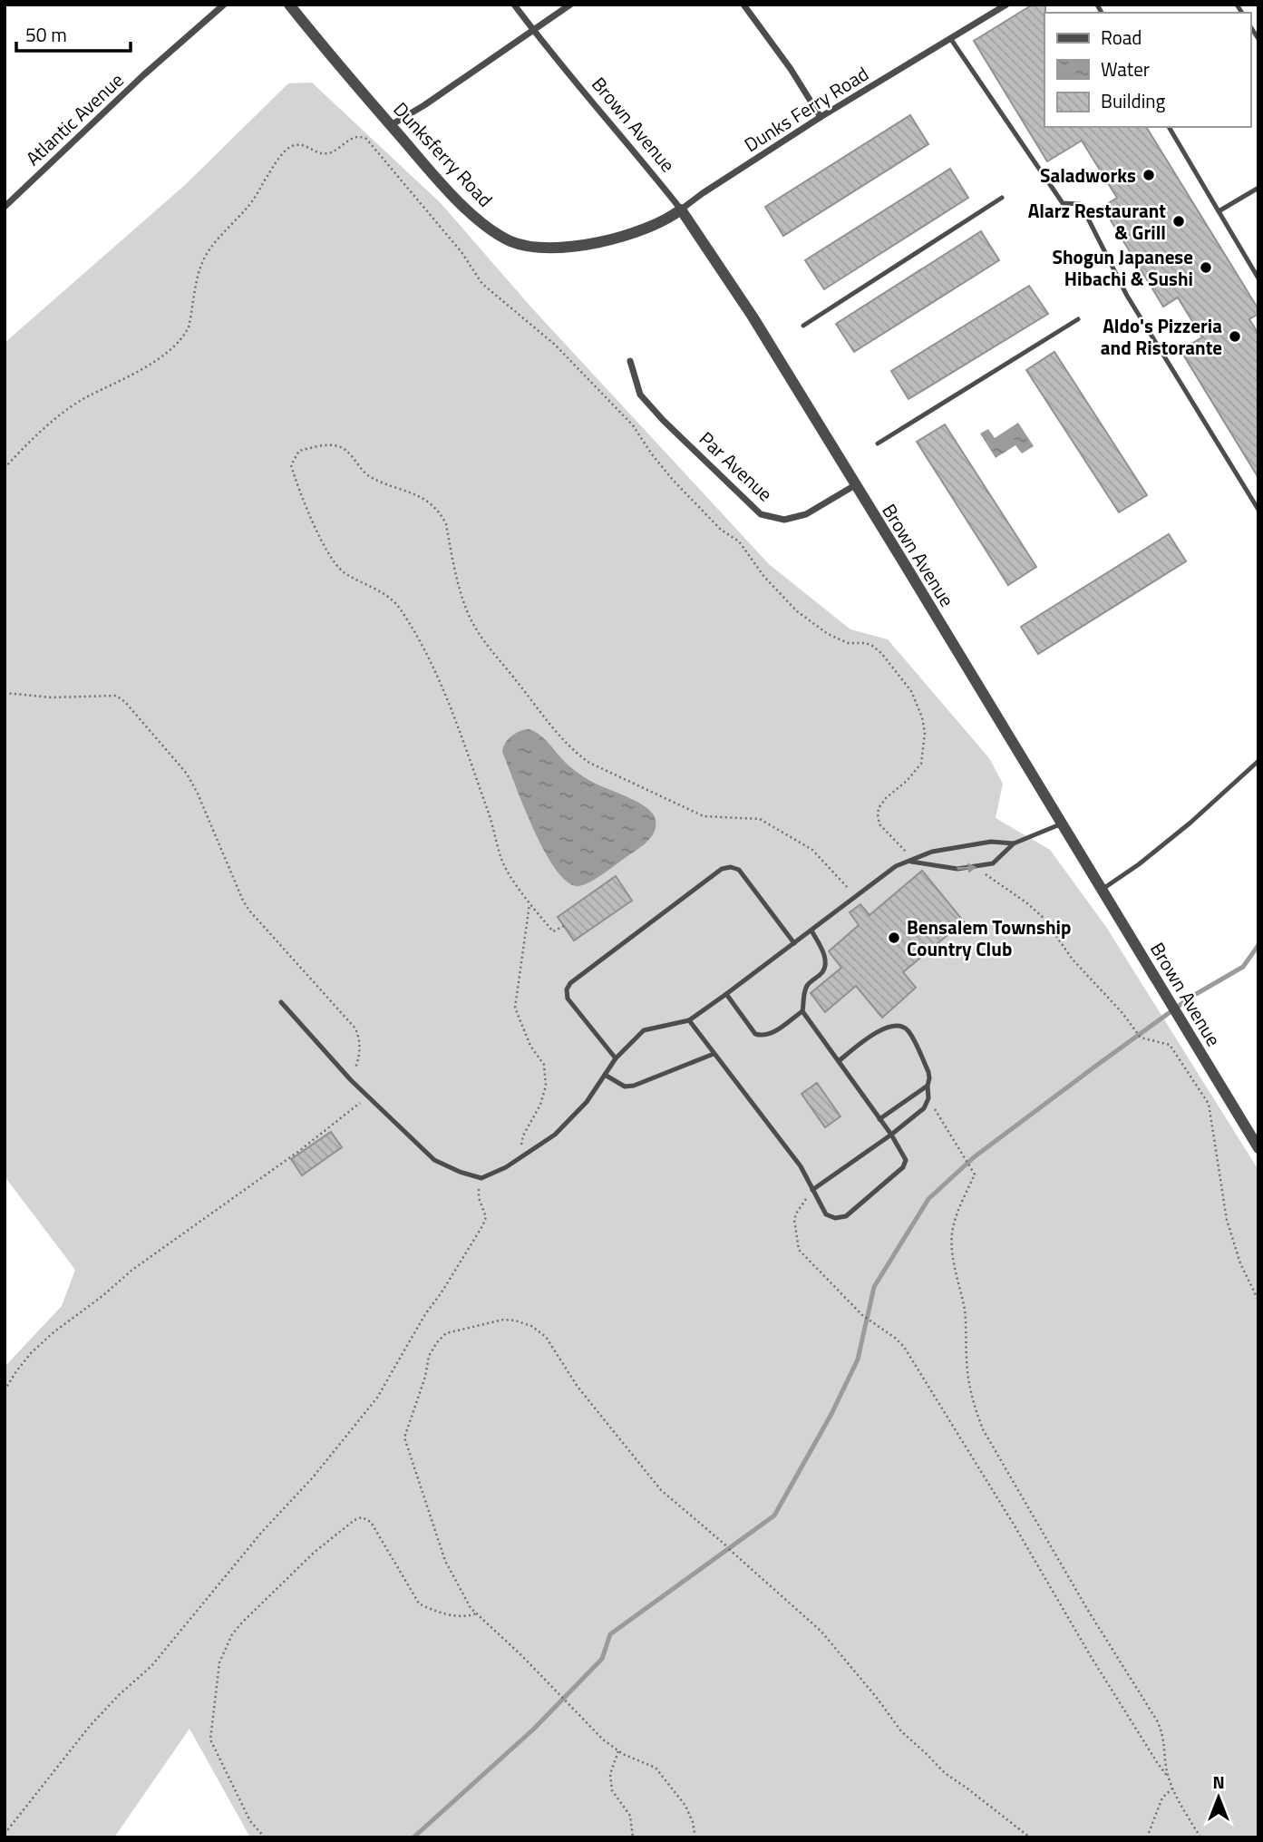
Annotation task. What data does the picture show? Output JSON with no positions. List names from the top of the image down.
{
  "streets": {
    "street": [
      "Dunks Ferry Road",
      "Atlantic Avenue",
      "Brown Avenue",
      "Dunksferry Road",
      "Par Avenue"
    ]
  },
  "crossings": [
    ["Dunks Ferry Road", "Brown Avenue"],
    ["Dunks Ferry Road", "Dunksferry Road"],
    ["Brown Avenue", "Dunksferry Road"],
    ["Brown Avenue", "Par Avenue"]
  ],
  "places": [
    "Saladworks",
    "Alarz Restaurant & Grill",
    "Shogun Japanese Hibachi & Sushi",
    "Aldo's Pizzeria and Ristorante",
    "Bensalem Township Country Club"
  ],
  "legend": ["Road", "Water", "Building"],
  "scale_bar": "50 m",
  "north": "top"
}
